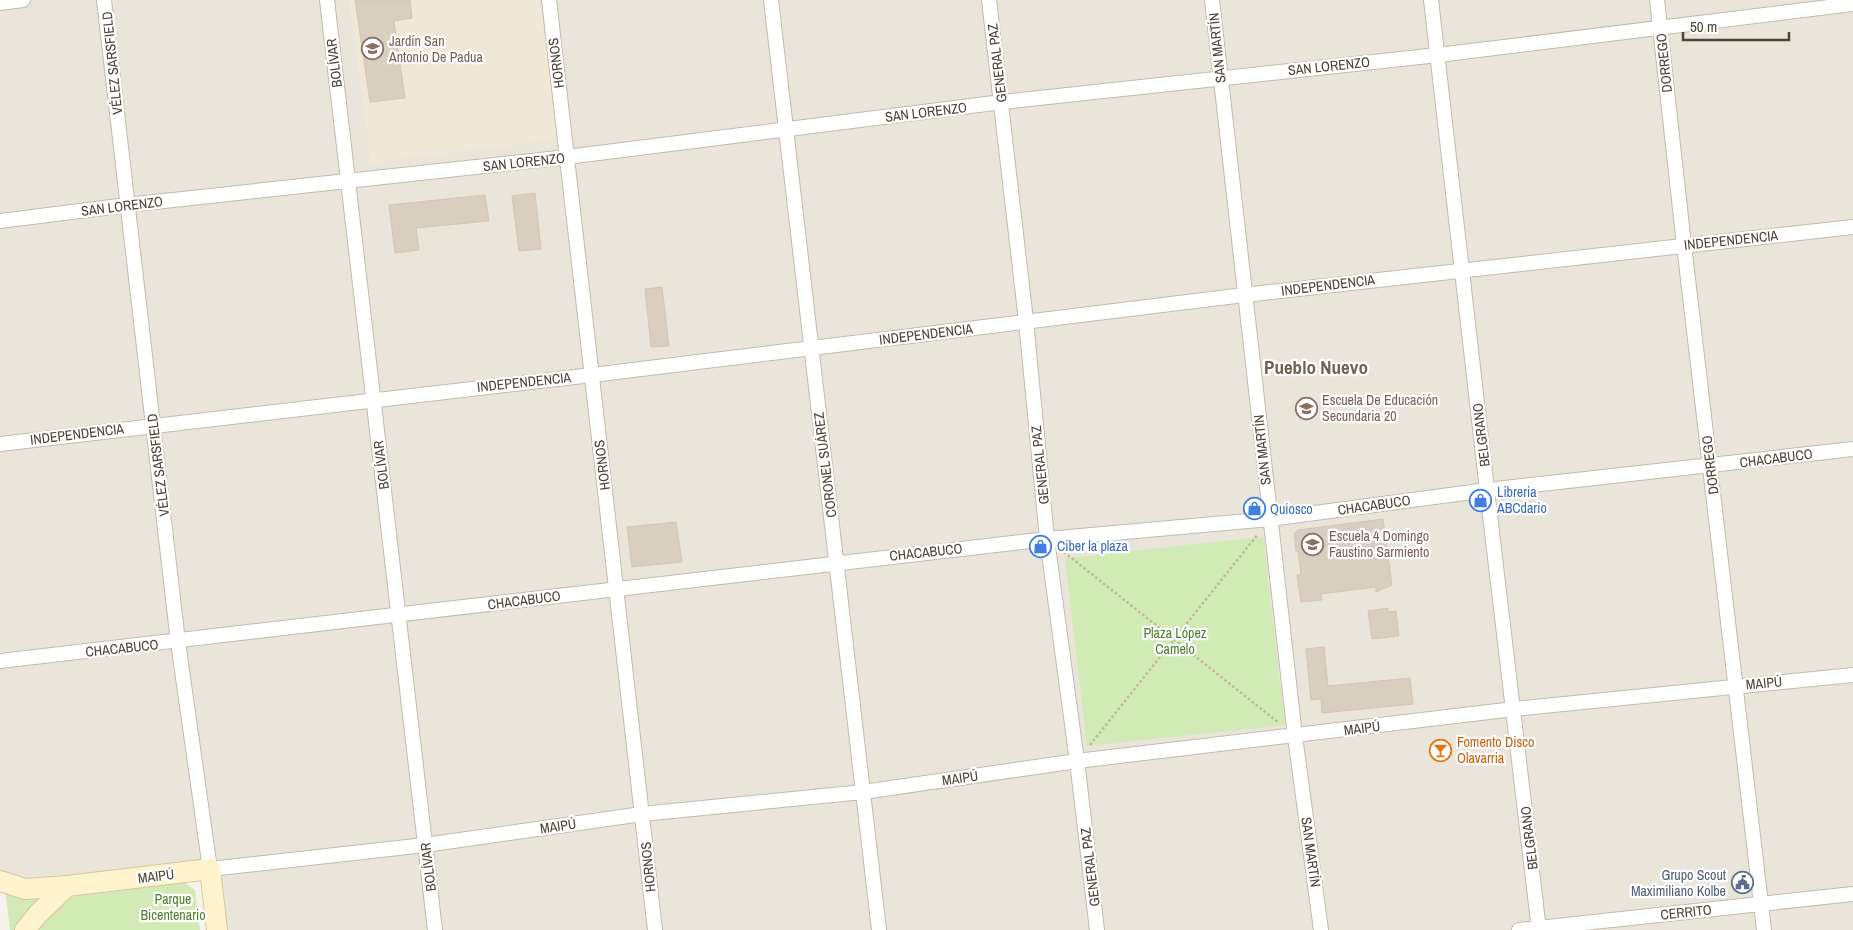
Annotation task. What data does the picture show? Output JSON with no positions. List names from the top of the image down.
{
  "streets": {
    "street": [
      "SAN MARTÍN",
      "VÉLEZ SARSFIELD",
      "BOLÍVAR",
      "HORNOS",
      "GENERAL PAZ",
      "DORREGO",
      "SAN LORENZO",
      "INDEPENDENCIA",
      "BELGRANO",
      "CHACABUCO",
      "CORONEL SUÁREZ",
      "MAIPÚ",
      "CERRITO"
    ]
  },
  "crossings": [
    ["SAN MARTÍN", "SAN LORENZO"],
    ["SAN MARTÍN", "INDEPENDENCIA"],
    ["SAN MARTÍN", "CHACABUCO"],
    ["SAN MARTÍN", "MAIPÚ"],
    ["VÉLEZ SARSFIELD", "SAN LORENZO"],
    ["VÉLEZ SARSFIELD", "INDEPENDENCIA"],
    ["VÉLEZ SARSFIELD", "CHACABUCO"],
    ["VÉLEZ SARSFIELD", "MAIPÚ"],
    ["BOLÍVAR", "SAN LORENZO"],
    ["BOLÍVAR", "INDEPENDENCIA"],
    ["BOLÍVAR", "CHACABUCO"],
    ["BOLÍVAR", "MAIPÚ"],
    ["HORNOS", "SAN LORENZO"],
    ["HORNOS", "INDEPENDENCIA"],
    ["HORNOS", "CHACABUCO"],
    ["HORNOS", "MAIPÚ"],
    ["GENERAL PAZ", "SAN LORENZO"],
    ["GENERAL PAZ", "INDEPENDENCIA"],
    ["GENERAL PAZ", "CHACABUCO"],
    ["GENERAL PAZ", "MAIPÚ"],
    ["DORREGO", "SAN LORENZO"],
    ["DORREGO", "INDEPENDENCIA"],
    ["DORREGO", "CHACABUCO"],
    ["DORREGO", "MAIPÚ"],
    ["DORREGO", "CERRITO"],
    ["SAN LORENZO", "BELGRANO"],
    ["SAN LORENZO", "CORONEL SUÁREZ"],
    ["INDEPENDENCIA", "BELGRANO"],
    ["INDEPENDENCIA", "CORONEL SUÁREZ"],
    ["BELGRANO", "CHACABUCO"],
    ["BELGRANO", "MAIPÚ"],
    ["BELGRANO", "CERRITO"],
    ["CHACABUCO", "CORONEL SUÁREZ"],
    ["CORONEL SUÁREZ", "MAIPÚ"]
  ],
  "districts": ["Pueblo Nuevo"],
  "parks": ["Plaza López Camelo", "Parque Bicentenario"],
  "places": {
    "school or university": ["Jardín San Antonio De Padua", "Escuela De Educación Secundaria 20", "Escuela 4 Domingo Faustino Sarmiento"],
    "shop": ["Libreria ABCdario", "Quiosco", "Ciber la plaza"],
    "bar": ["Fomento Disco Olavarria"],
    "public building": ["Grupo Scout Maximiliano Kolbe"]
  },
  "scale_bar": "50 m"
}
